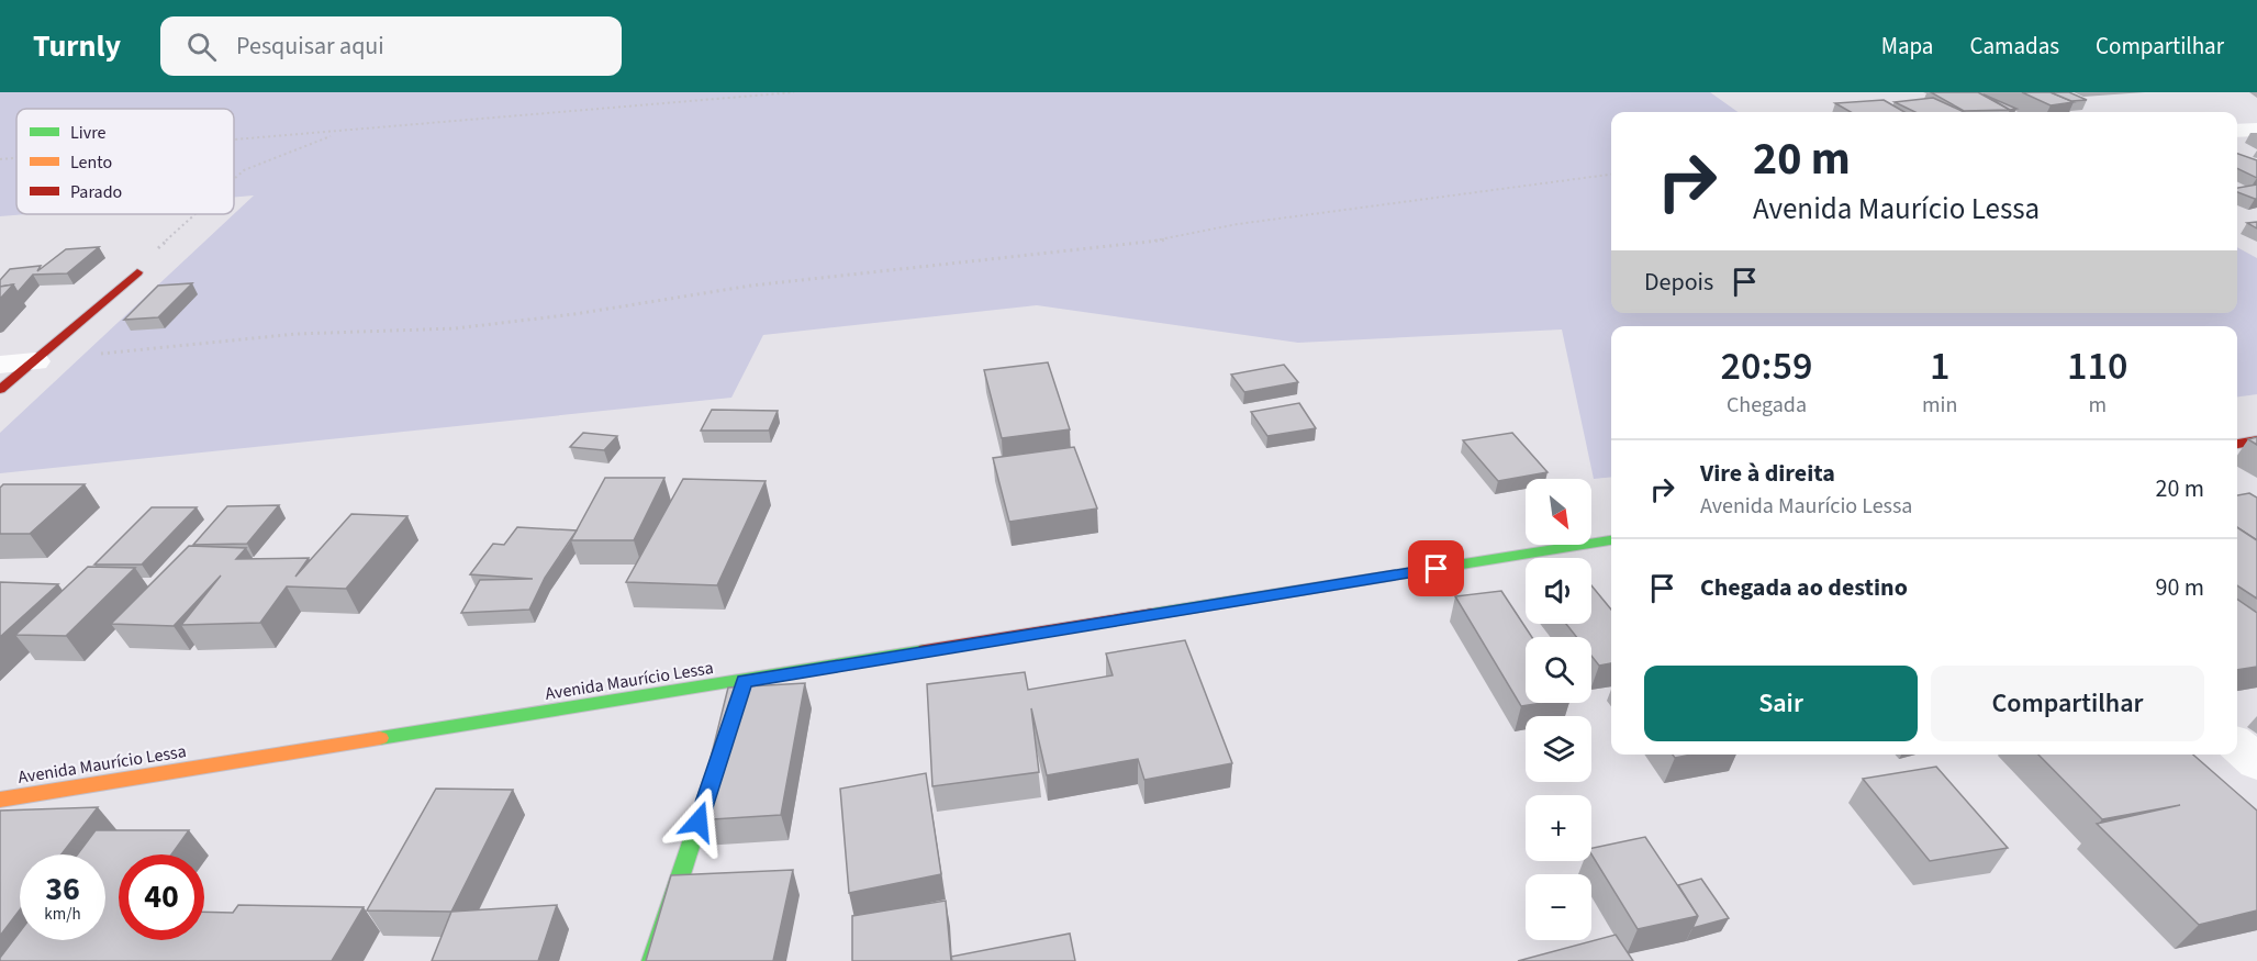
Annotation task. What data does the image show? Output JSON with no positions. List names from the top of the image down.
{
  "streets": {
    "street": ["Avenida Maurício Lessa"]
  },
  "legend": ["Livre", "Lento", "Parado"],
  "north": "bottom right",
  "page": {
    "header": "Turnly",
    "search": "Pesquisar aqui",
    "nav": ["Mapa", "Camadas", "Compartilhar"],
    "turn": ["20 m", "Avenida Maurício Lessa"],
    "then": "Depois",
    "eta": [
      "20:59",
      "Chegada",
      "1",
      "min",
      "110",
      "m"
    ],
    "list": [
      {
        "name": "Vire à direita",
        "note": "Avenida Maurício Lessa",
        "value": "20 m"
      },
      {
        "name": "Chegada ao destino",
        "value": "90 m"
      }
    ],
    "map_buttons": ["+", "−"],
    "buttons": ["Sair", "Compartilhar"],
    "speed": "36 km/h",
    "limit": "40"
  }
}
